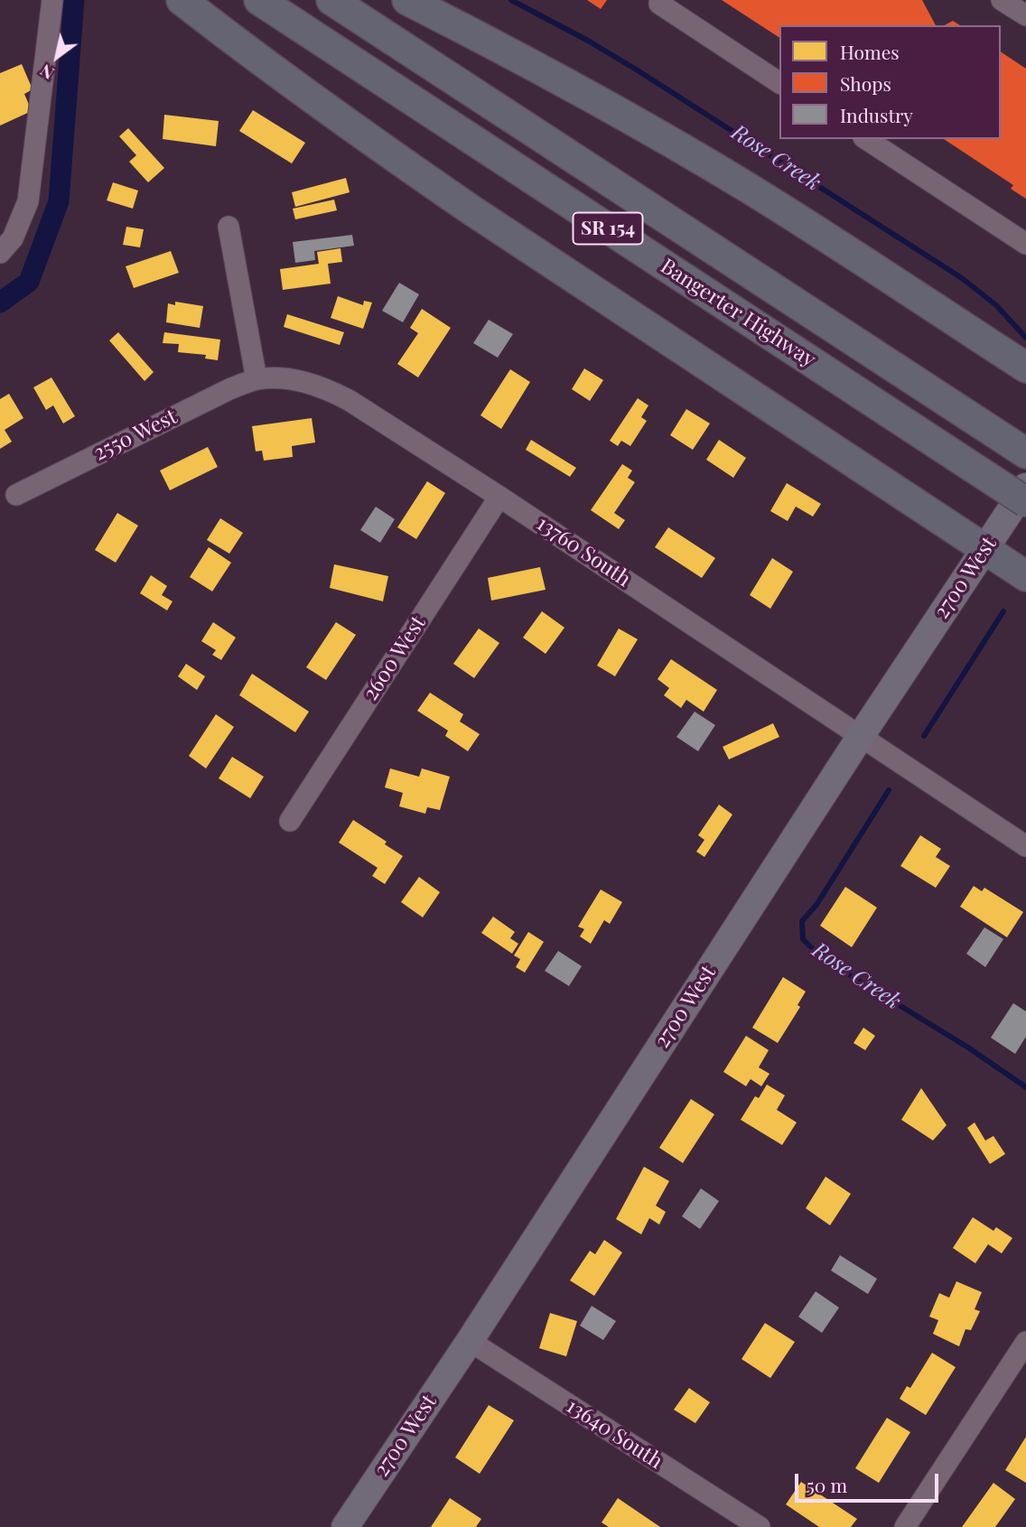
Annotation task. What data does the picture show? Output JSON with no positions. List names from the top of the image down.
{
  "streets": {
    "highway": ["SR 154", "Bangerter Highway"],
    "main road": ["2700 West"],
    "street": [
      "2550 West",
      "13760 South",
      "2600 West",
      "13640 South"
    ]
  },
  "crossings": [
    ["2550 West", "13760 South"],
    ["13760 South", "2700 West"],
    ["13760 South", "2600 West"],
    ["2700 West", "13640 South"]
  ],
  "water": ["Rose Creek"],
  "legend": ["Homes", "Shops", "Industry"],
  "scale_bar": "50 m",
  "north": "bottom left"
}
